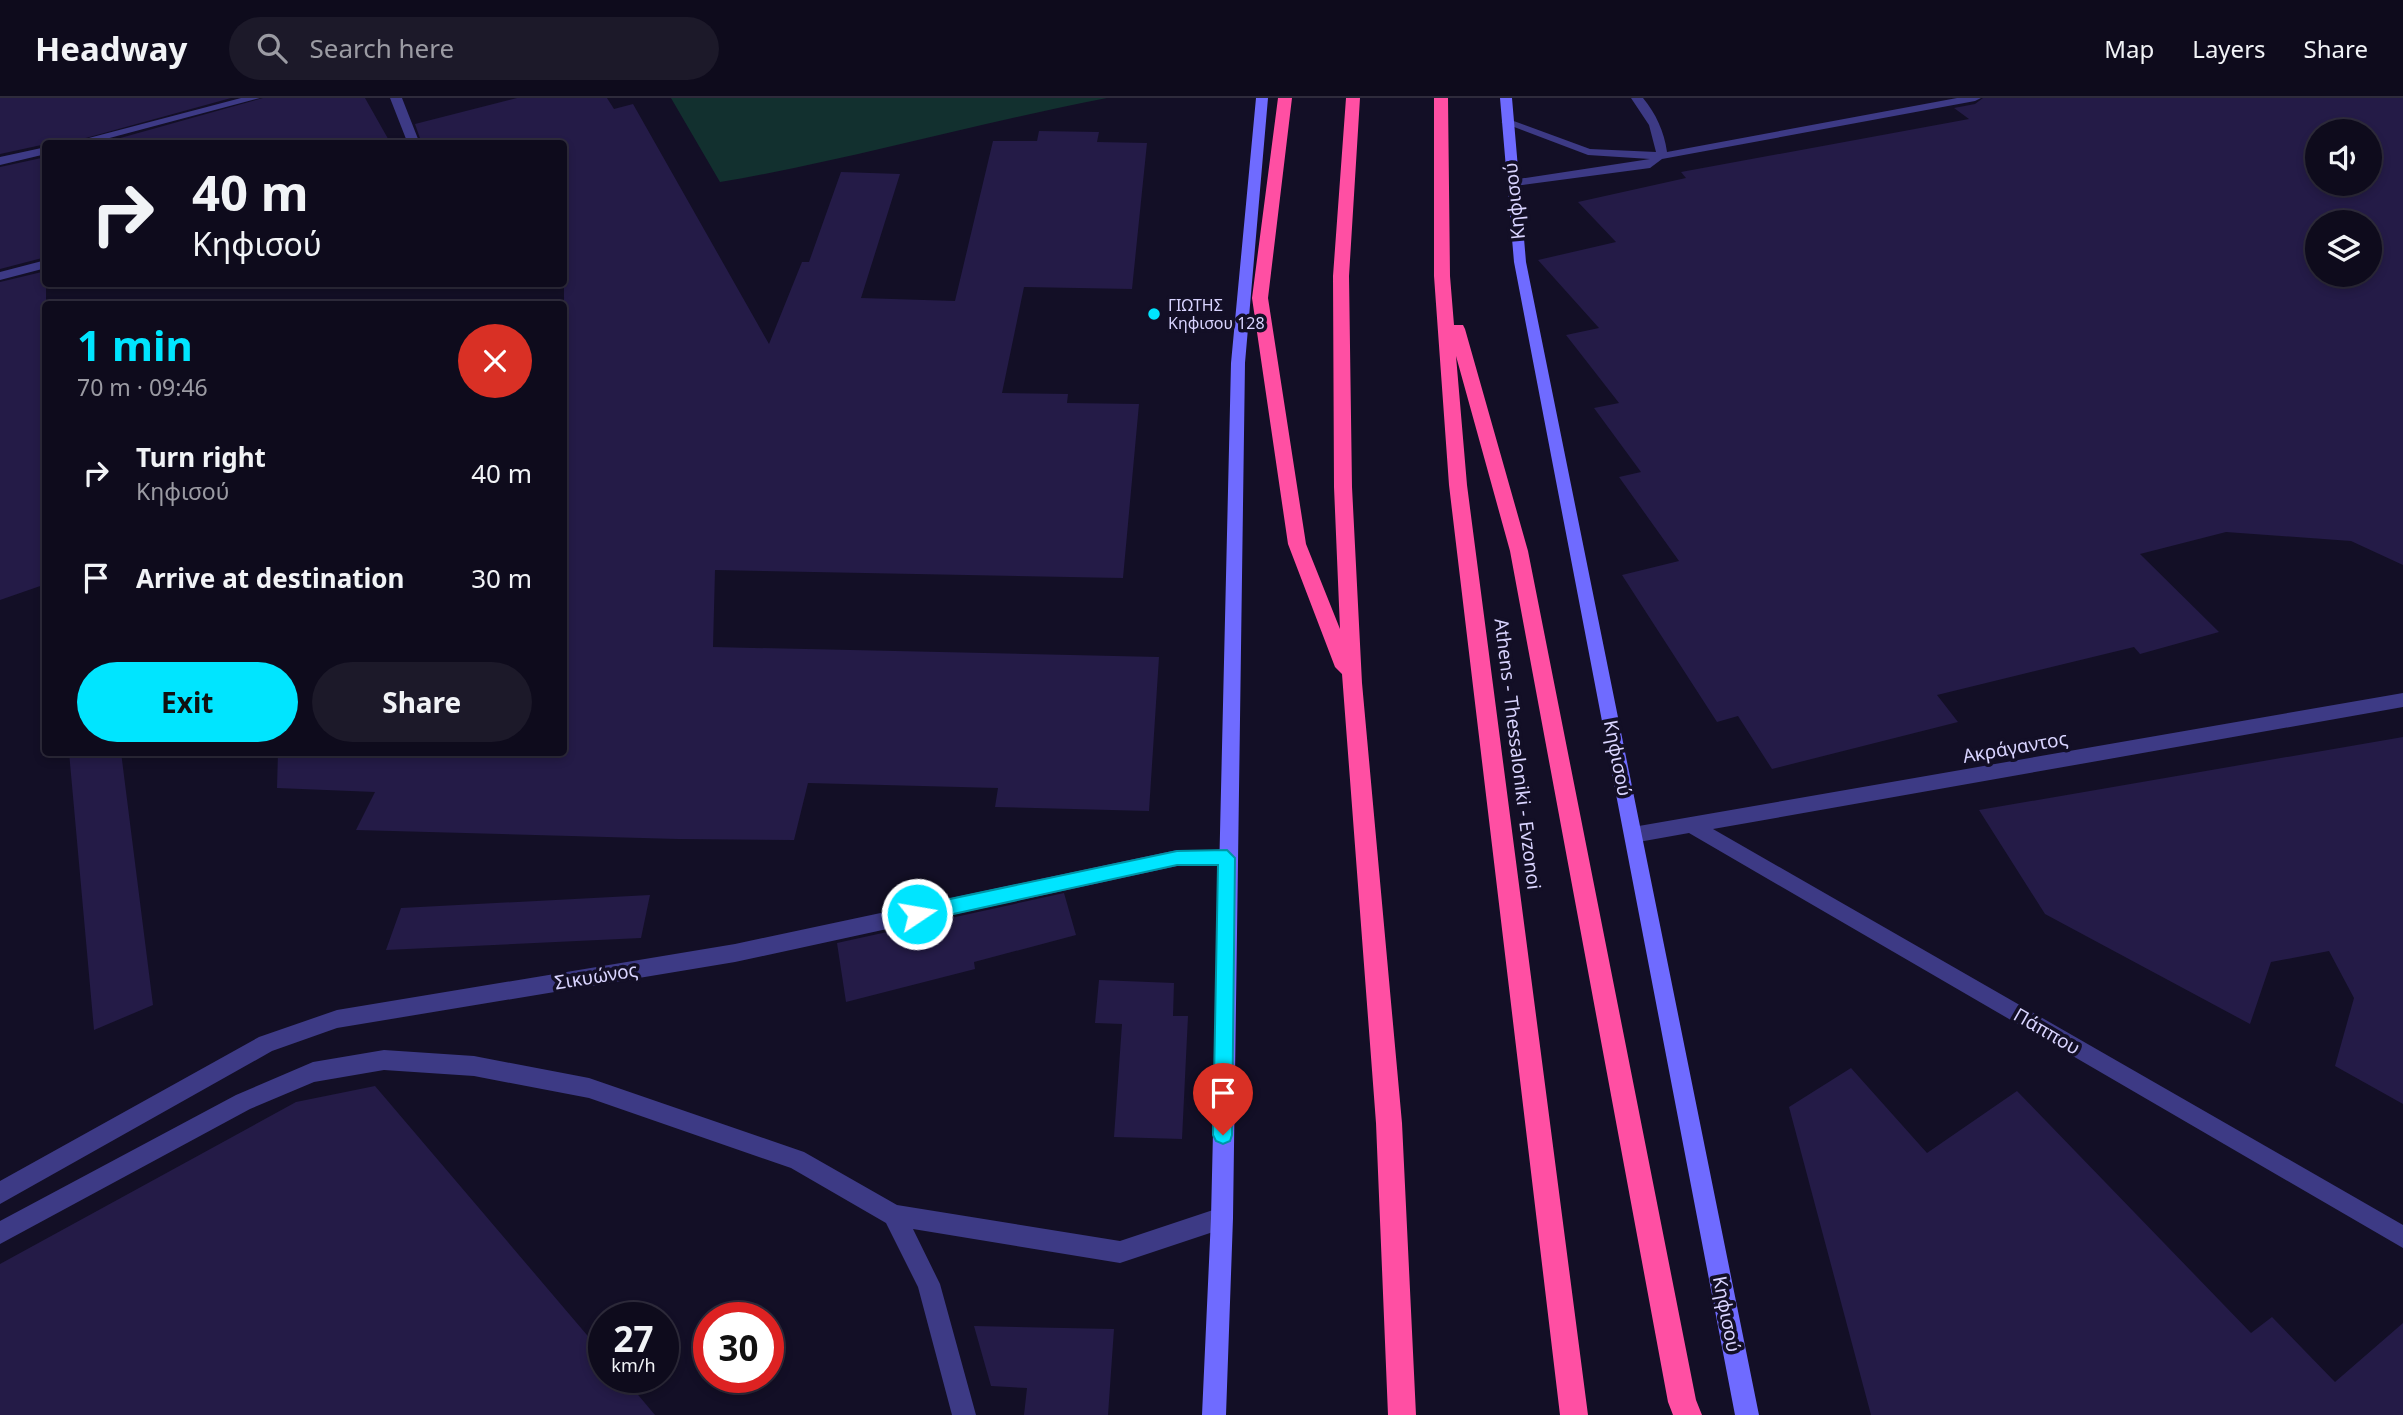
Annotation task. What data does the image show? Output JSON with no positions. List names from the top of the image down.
{
  "streets": {
    "highway": ["Athens - Thessaloniki - Evzonoi"],
    "main road": ["Κηφισού"],
    "street": ["Ακράγαντος", "Σικυώνος", "Πάππου"]
  },
  "crossings": [
    ["Κηφισού", "Ακράγαντος"],
    ["Ακράγαντος", "Πάππου"]
  ],
  "places": ["ΓΙΩΤΗΣ Κηφισου 128"],
  "page": {
    "header": "Headway",
    "search": "Search here",
    "nav": ["Map", "Layers", "Share"],
    "turn": ["40 m", "Κηφισού"],
    "heading": ["1 min", "70 m · 09:46"],
    "list": [
      {
        "name": "Turn right",
        "note": "Κηφισού",
        "value": "40 m"
      },
      {
        "name": "Arrive at destination",
        "value": "30 m"
      }
    ],
    "buttons": ["Exit", "Share"],
    "speed": "27 km/h",
    "limit": "30"
  }
}
